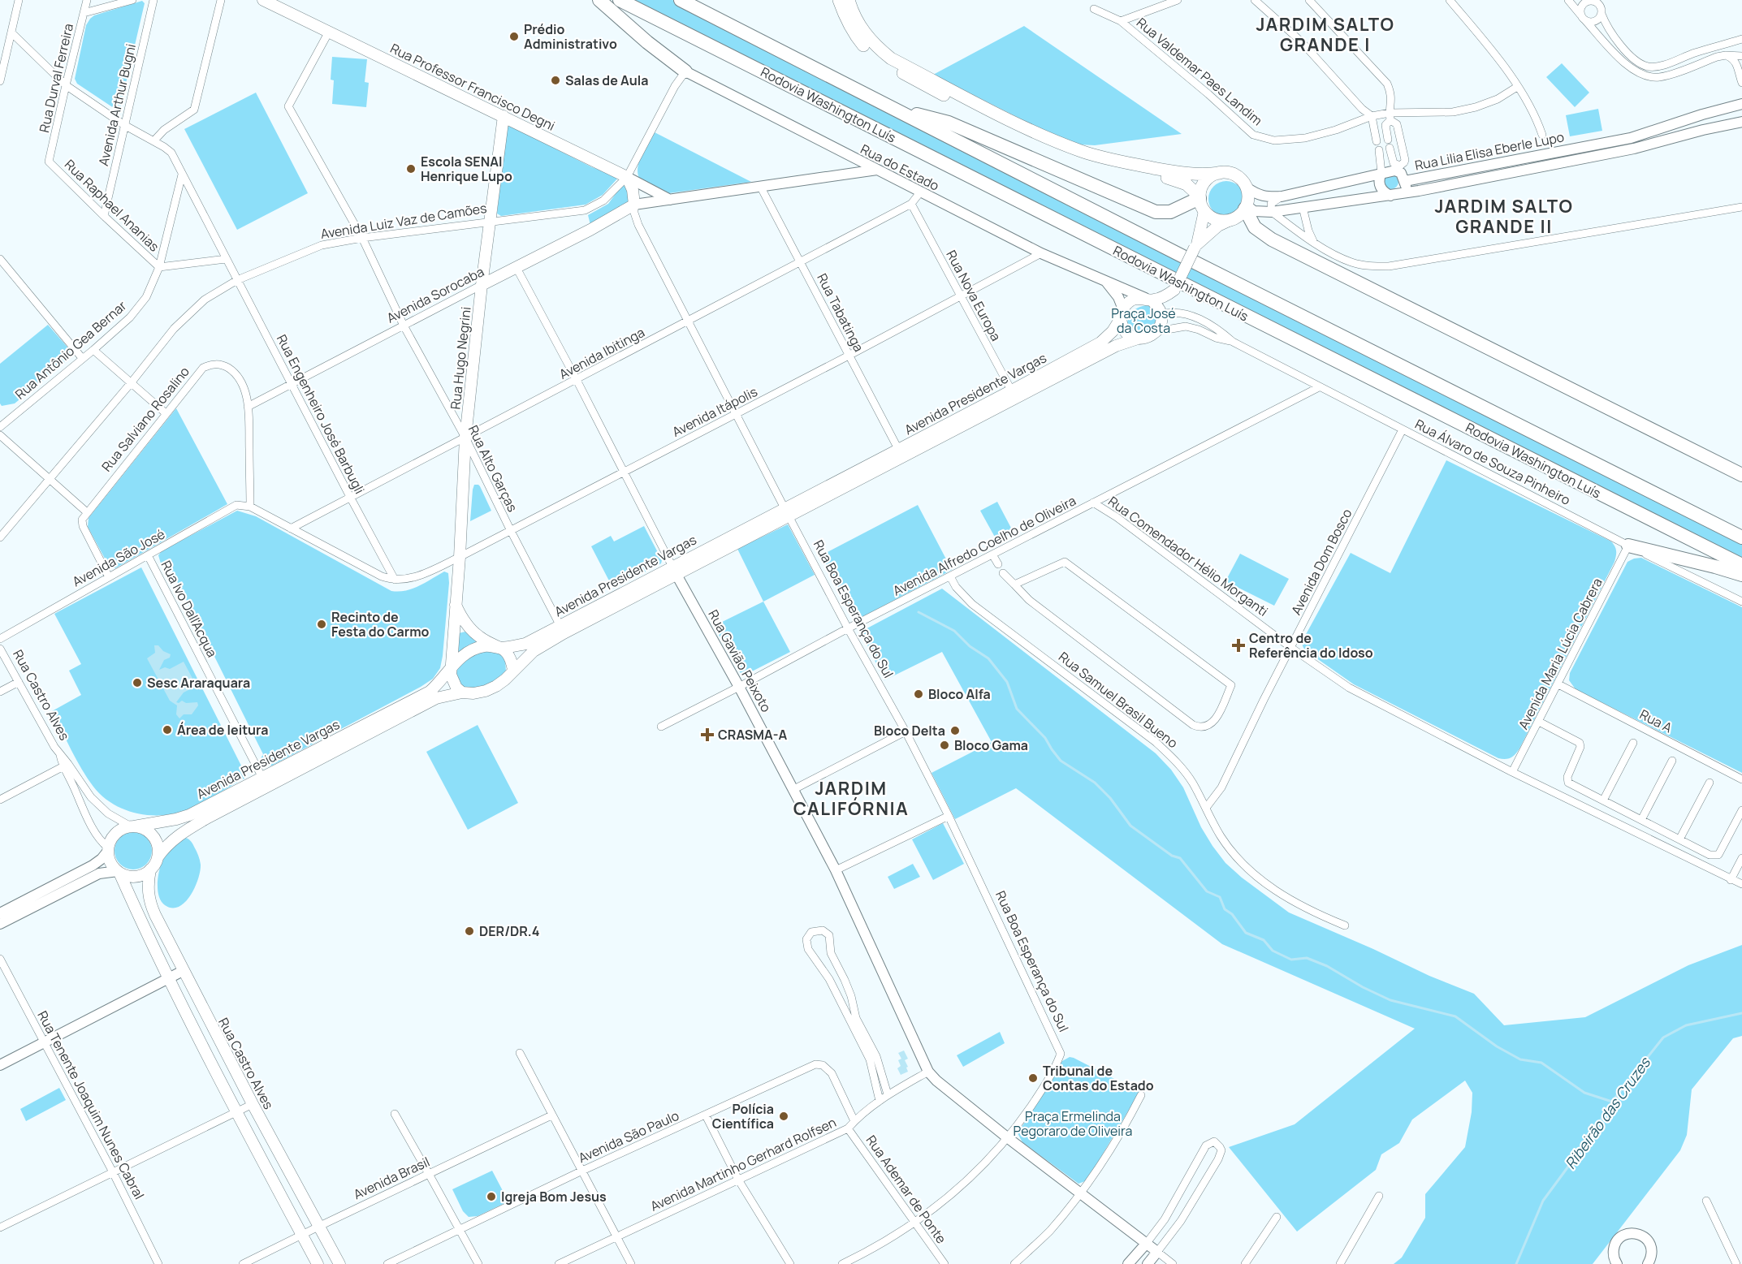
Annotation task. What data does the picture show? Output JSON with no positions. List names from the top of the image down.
{
  "streets": {
    "highway": ["Rodovia Washington Luís"],
    "main road": [
      "Rua Professor Francisco Degni",
      "Avenida Sorocaba",
      "Rua Hugo Negrini",
      "Avenida Presidente Vargas",
      "Rua Boa Esperança do Sul",
      "Rua Castro Alves"
    ],
    "street": [
      "Rua Valdemar Paes Landim",
      "Rua Durval Ferreira",
      "Avenida Arthur Bugni",
      "Rua Lilia Elisa Eberle Lupo",
      "Rua do Estado",
      "Rua Raphael Ananias",
      "Avenida Luiz Vaz de Camões",
      "Rua Nova Europa",
      "Rua Tabatinga",
      "Rua Antônio Gea Bernar",
      "Avenida Ibitinga",
      "Avenida Itápolis",
      "Rua Engenheiro José Barbugli",
      "Rua Salviano Rosalino",
      "Rua Álvaro de Souza Pinheiro",
      "Rua Alto Garças",
      "Avenida Alfredo Coelho de Oliveira",
      "Rua Comendador Hélio Morganti",
      "Avenida São José",
      "Avenida Dom Bosco",
      "Rua Ivo Dall'Acqua",
      "Avenida Maria Lúcia Cabrera",
      "Rua Gavião Peixoto",
      "Rua Samuel Brasil Bueno",
      "Rua A",
      "Rua Tenente Joaquim Nunes Cabral",
      "Avenida São Paulo",
      "Avenida Martinho Gerhard Rolfsen",
      "Avenida Brasil",
      "Rua Ademar de Ponte"
    ]
  },
  "crossings": [
    ["Rua Durval Ferreira", "Rua Raphael Ananias"],
    ["Rua Durval Ferreira", "Rua Engenheiro José Barbugli"],
    ["Rua Professor Francisco Degni", "Avenida Luiz Vaz de Camões"],
    ["Rua Professor Francisco Degni", "Rua Hugo Negrini"],
    ["Rua Professor Francisco Degni", "Rua Alto Garças"],
    ["Rua Professor Francisco Degni", "Rua Boa Esperança do Sul"],
    ["Avenida Arthur Bugni", "Rua Raphael Ananias"],
    ["Avenida Arthur Bugni", "Rua Engenheiro José Barbugli"],
    ["Rua do Estado", "Avenida Luiz Vaz de Camões"],
    ["Rua do Estado", "Avenida Ibitinga"],
    ["Rua do Estado", "Avenida Presidente Vargas"],
    ["Rua do Estado", "Avenida Itápolis"],
    ["Rua do Estado", "Rua Álvaro de Souza Pinheiro"],
    ["Rua Raphael Ananias", "Rua Antônio Gea Bernar"],
    ["Avenida Luiz Vaz de Camões", "Rua Hugo Negrini"],
    ["Avenida Luiz Vaz de Camões", "Rua Engenheiro José Barbugli"],
    ["Avenida Luiz Vaz de Camões", "Rua Alto Garças"],
    ["Avenida Luiz Vaz de Camões", "Rua Boa Esperança do Sul"],
    ["Avenida Sorocaba", "Rua Hugo Negrini"],
    ["Avenida Sorocaba", "Rua Engenheiro José Barbugli"],
    ["Avenida Sorocaba", "Rua Salviano Rosalino"],
    ["Avenida Sorocaba", "Rua Alto Garças"],
    ["Avenida Sorocaba", "Rua Boa Esperança do Sul"],
    ["Avenida Sorocaba", "Rua Gavião Peixoto"],
    ["Rua Nova Europa", "Avenida Ibitinga"],
    ["Rua Nova Europa", "Avenida Presidente Vargas"],
    ["Rua Nova Europa", "Avenida Itápolis"],
    ["Rua Tabatinga", "Avenida Ibitinga"],
    ["Rua Tabatinga", "Avenida Presidente Vargas"],
    ["Rua Tabatinga", "Avenida Itápolis"],
    ["Rua Antônio Gea Bernar", "Rua Engenheiro José Barbugli"],
    ["Avenida Ibitinga", "Rua Hugo Negrini"],
    ["Avenida Ibitinga", "Rua Engenheiro José Barbugli"],
    ["Avenida Ibitinga", "Rua Alto Garças"],
    ["Avenida Ibitinga", "Rua Boa Esperança do Sul"],
    ["Avenida Ibitinga", "Rua Gavião Peixoto"],
    ["Rua Hugo Negrini", "Avenida Presidente Vargas"],
    ["Rua Hugo Negrini", "Avenida Itápolis"],
    ["Rua Hugo Negrini", "Rua Alto Garças"],
    ["Avenida Presidente Vargas", "Rua Álvaro de Souza Pinheiro"],
    ["Avenida Presidente Vargas", "Rua Alto Garças"],
    ["Avenida Presidente Vargas", "Rua Ivo Dall'Acqua"],
    ["Avenida Presidente Vargas", "Rua Boa Esperança do Sul"],
    ["Avenida Presidente Vargas", "Rua Gavião Peixoto"],
    ["Avenida Presidente Vargas", "Rua Castro Alves"],
    ["Avenida Itápolis", "Rua Engenheiro José Barbugli"],
    ["Avenida Itápolis", "Rua Alto Garças"],
    ["Avenida Itápolis", "Rua Boa Esperança do Sul"],
    ["Avenida Itápolis", "Rua Gavião Peixoto"],
    ["Rua Salviano Rosalino", "Avenida São José"],
    ["Rua Álvaro de Souza Pinheiro", "Avenida Alfredo Coelho de Oliveira"],
    ["Rua Álvaro de Souza Pinheiro", "Avenida Dom Bosco"],
    ["Rua Álvaro de Souza Pinheiro", "Avenida Maria Lúcia Cabrera"],
    ["Avenida Alfredo Coelho de Oliveira", "Rua Comendador Hélio Morganti"],
    ["Avenida Alfredo Coelho de Oliveira", "Rua Boa Esperança do Sul"],
    ["Avenida Alfredo Coelho de Oliveira", "Rua Gavião Peixoto"],
    ["Avenida Alfredo Coelho de Oliveira", "Rua Samuel Brasil Bueno"],
    ["Rua Comendador Hélio Morganti", "Avenida Dom Bosco"],
    ["Rua Comendador Hélio Morganti", "Avenida Maria Lúcia Cabrera"],
    ["Avenida São José", "Rua Ivo Dall'Acqua"],
    ["Avenida Dom Bosco", "Rua Samuel Brasil Bueno"],
    ["Avenida Maria Lúcia Cabrera", "Rua A"],
    ["Rua Gavião Peixoto", "Avenida Martinho Gerhard Rolfsen"],
    ["Rua Castro Alves", "Avenida Brasil"],
    ["Avenida São Paulo", "Avenida Martinho Gerhard Rolfsen"],
    ["Avenida Martinho Gerhard Rolfsen", "Rua Ademar de Ponte"]
  ],
  "districts": ["JARDIM SALTO GRANDE I", "JARDIM SALTO GRANDE II", "JARDIM CALIFÓRNIA"],
  "water": ["Ribeirão das Cruzes"],
  "parks": ["Praça José da Costa", "Praça Ermelinda Pegoraro de Oliveira"],
  "places": {
    "other": [
      "Prédio Administrativo",
      "Salas de Aula",
      "Escola SENAI Henrique Lupo",
      "Recinto de Festa do Carmo",
      "Sesc Araraquara",
      "Bloco Alfa",
      "Área de leitura",
      "Bloco Delta",
      "Bloco Gama",
      "DER/DR.4",
      "Tribunal de Contas do Estado",
      "Polícia Científica",
      "Igreja Bom Jesus"
    ],
    "health": ["Centro de Referência do Idoso", "CRASMA-A"]
  }
}
